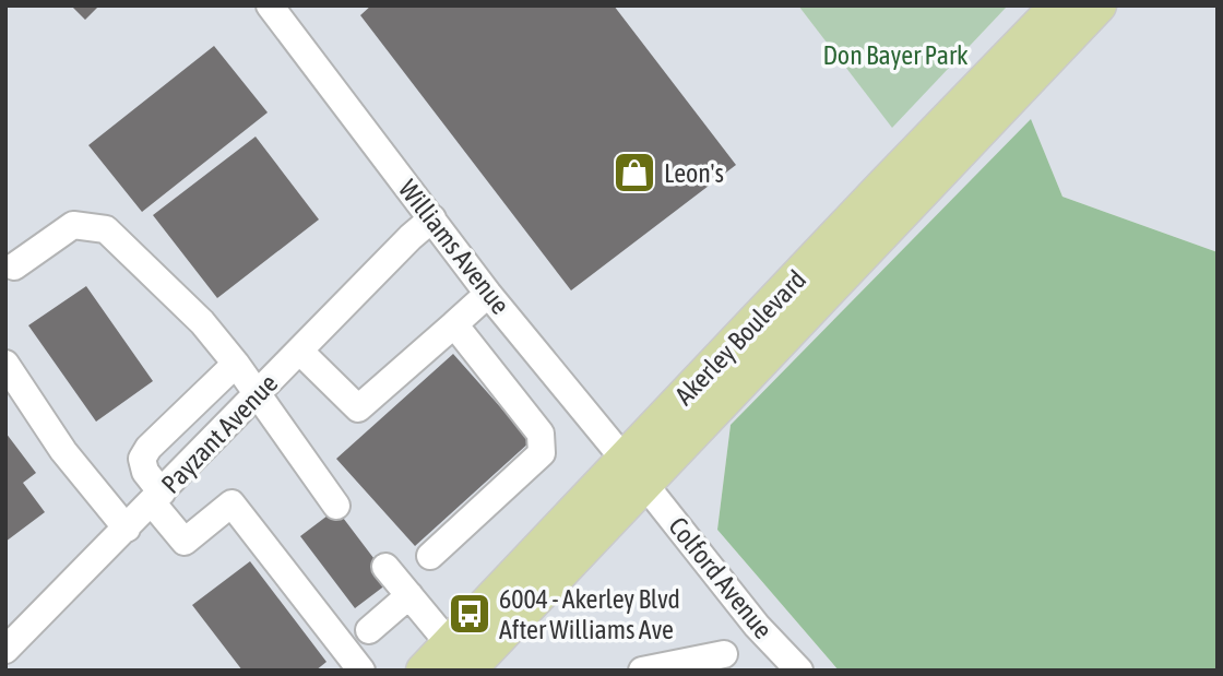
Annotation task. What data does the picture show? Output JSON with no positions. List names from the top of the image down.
{
  "streets": {
    "main road": ["Akerley Boulevard"],
    "street": ["Williams Avenue", "Payzant Avenue", "Colford Avenue"]
  },
  "crossings": [
    ["Williams Avenue", "Akerley Boulevard"],
    ["Williams Avenue", "Payzant Avenue"],
    ["Williams Avenue", "Colford Avenue"],
    ["Akerley Boulevard", "Colford Avenue"]
  ],
  "parks": ["Don Bayer Park"],
  "places": {
    "shop": ["Leon's"],
    "bus stop": ["6004 - Akerley Blvd After Williams Ave"]
  }
}
